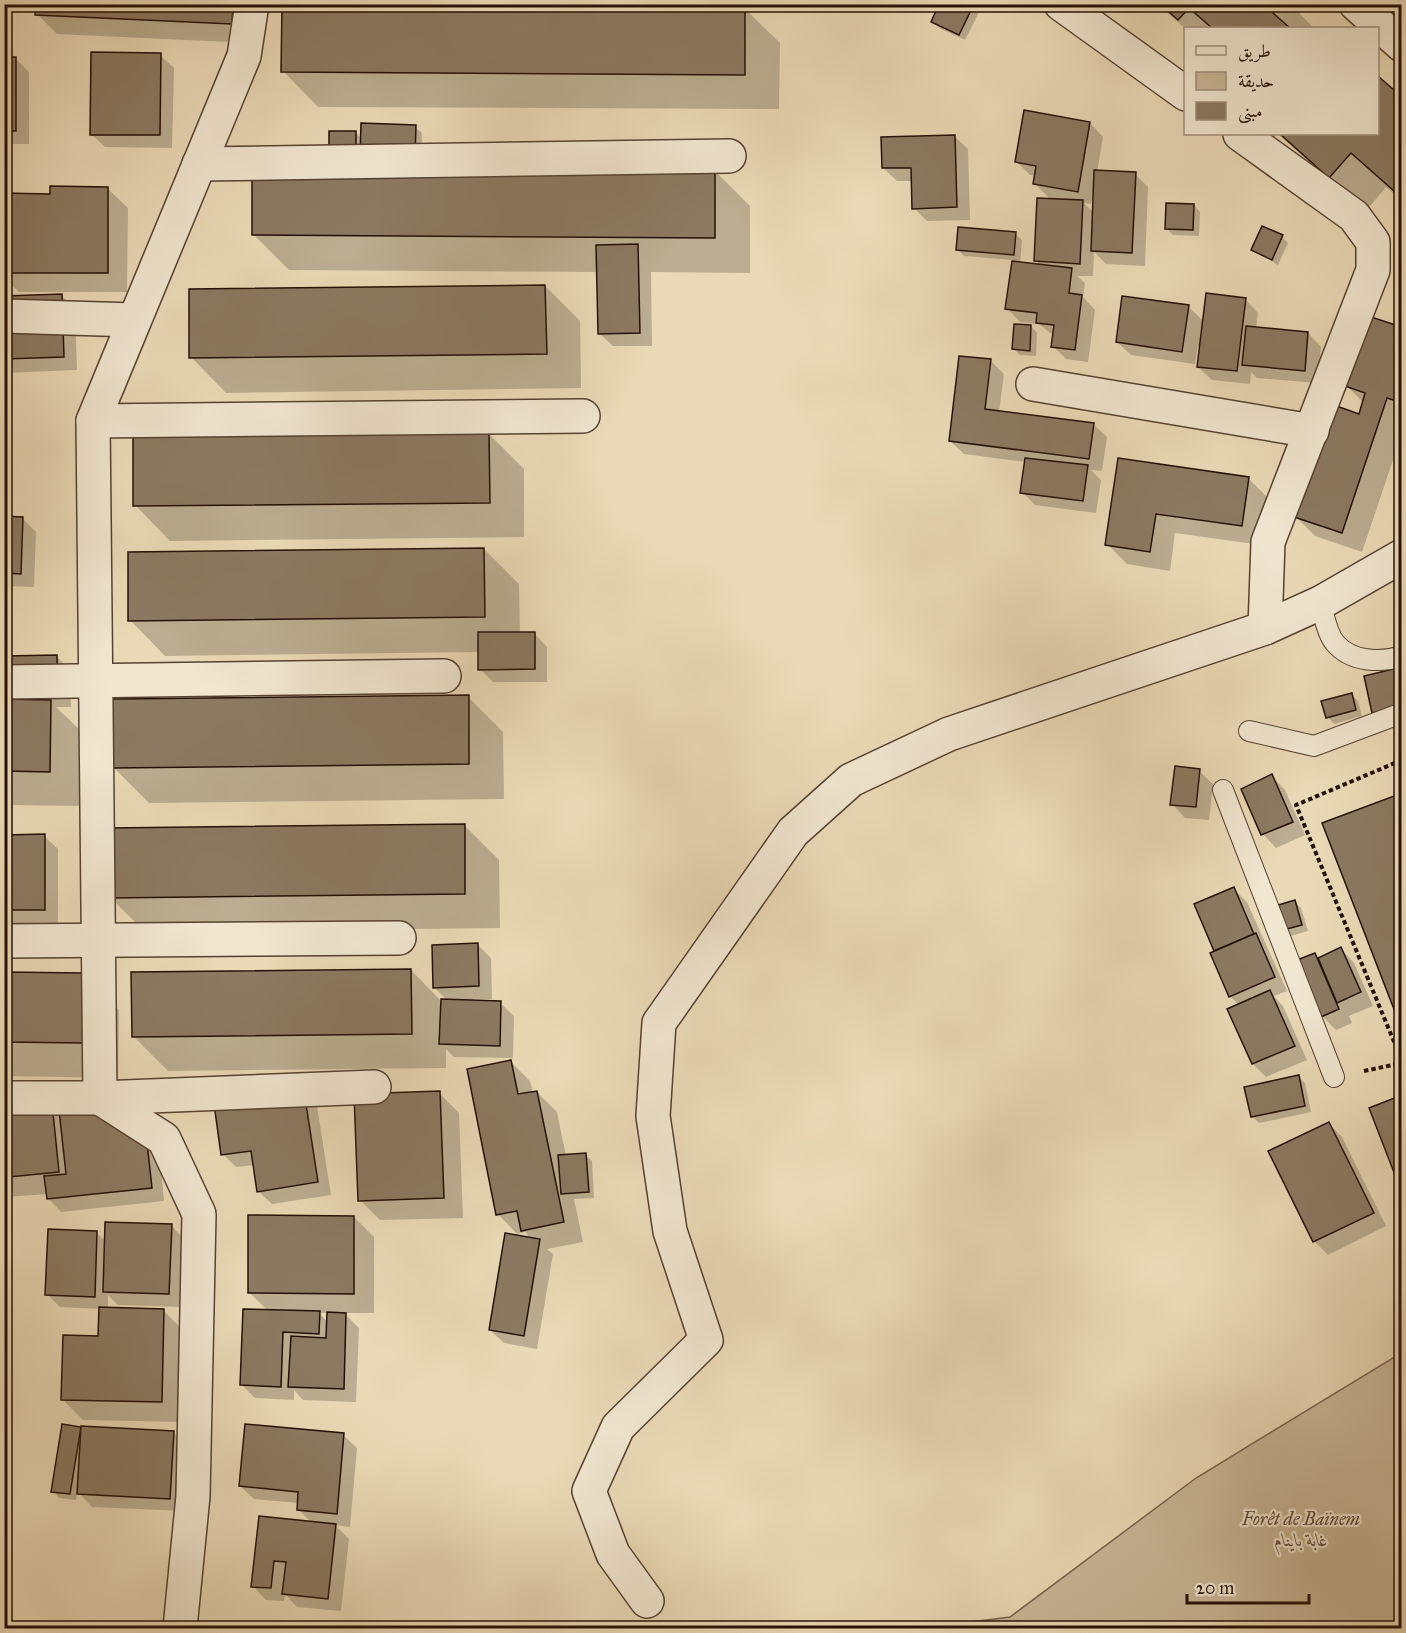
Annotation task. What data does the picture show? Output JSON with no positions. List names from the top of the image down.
{
  "parks": ["Forêt de Baïnem غابة باينام"],
  "legend": ["طريق", "حديقة", "مبنى"],
  "scale_bar": "20 m"
}
